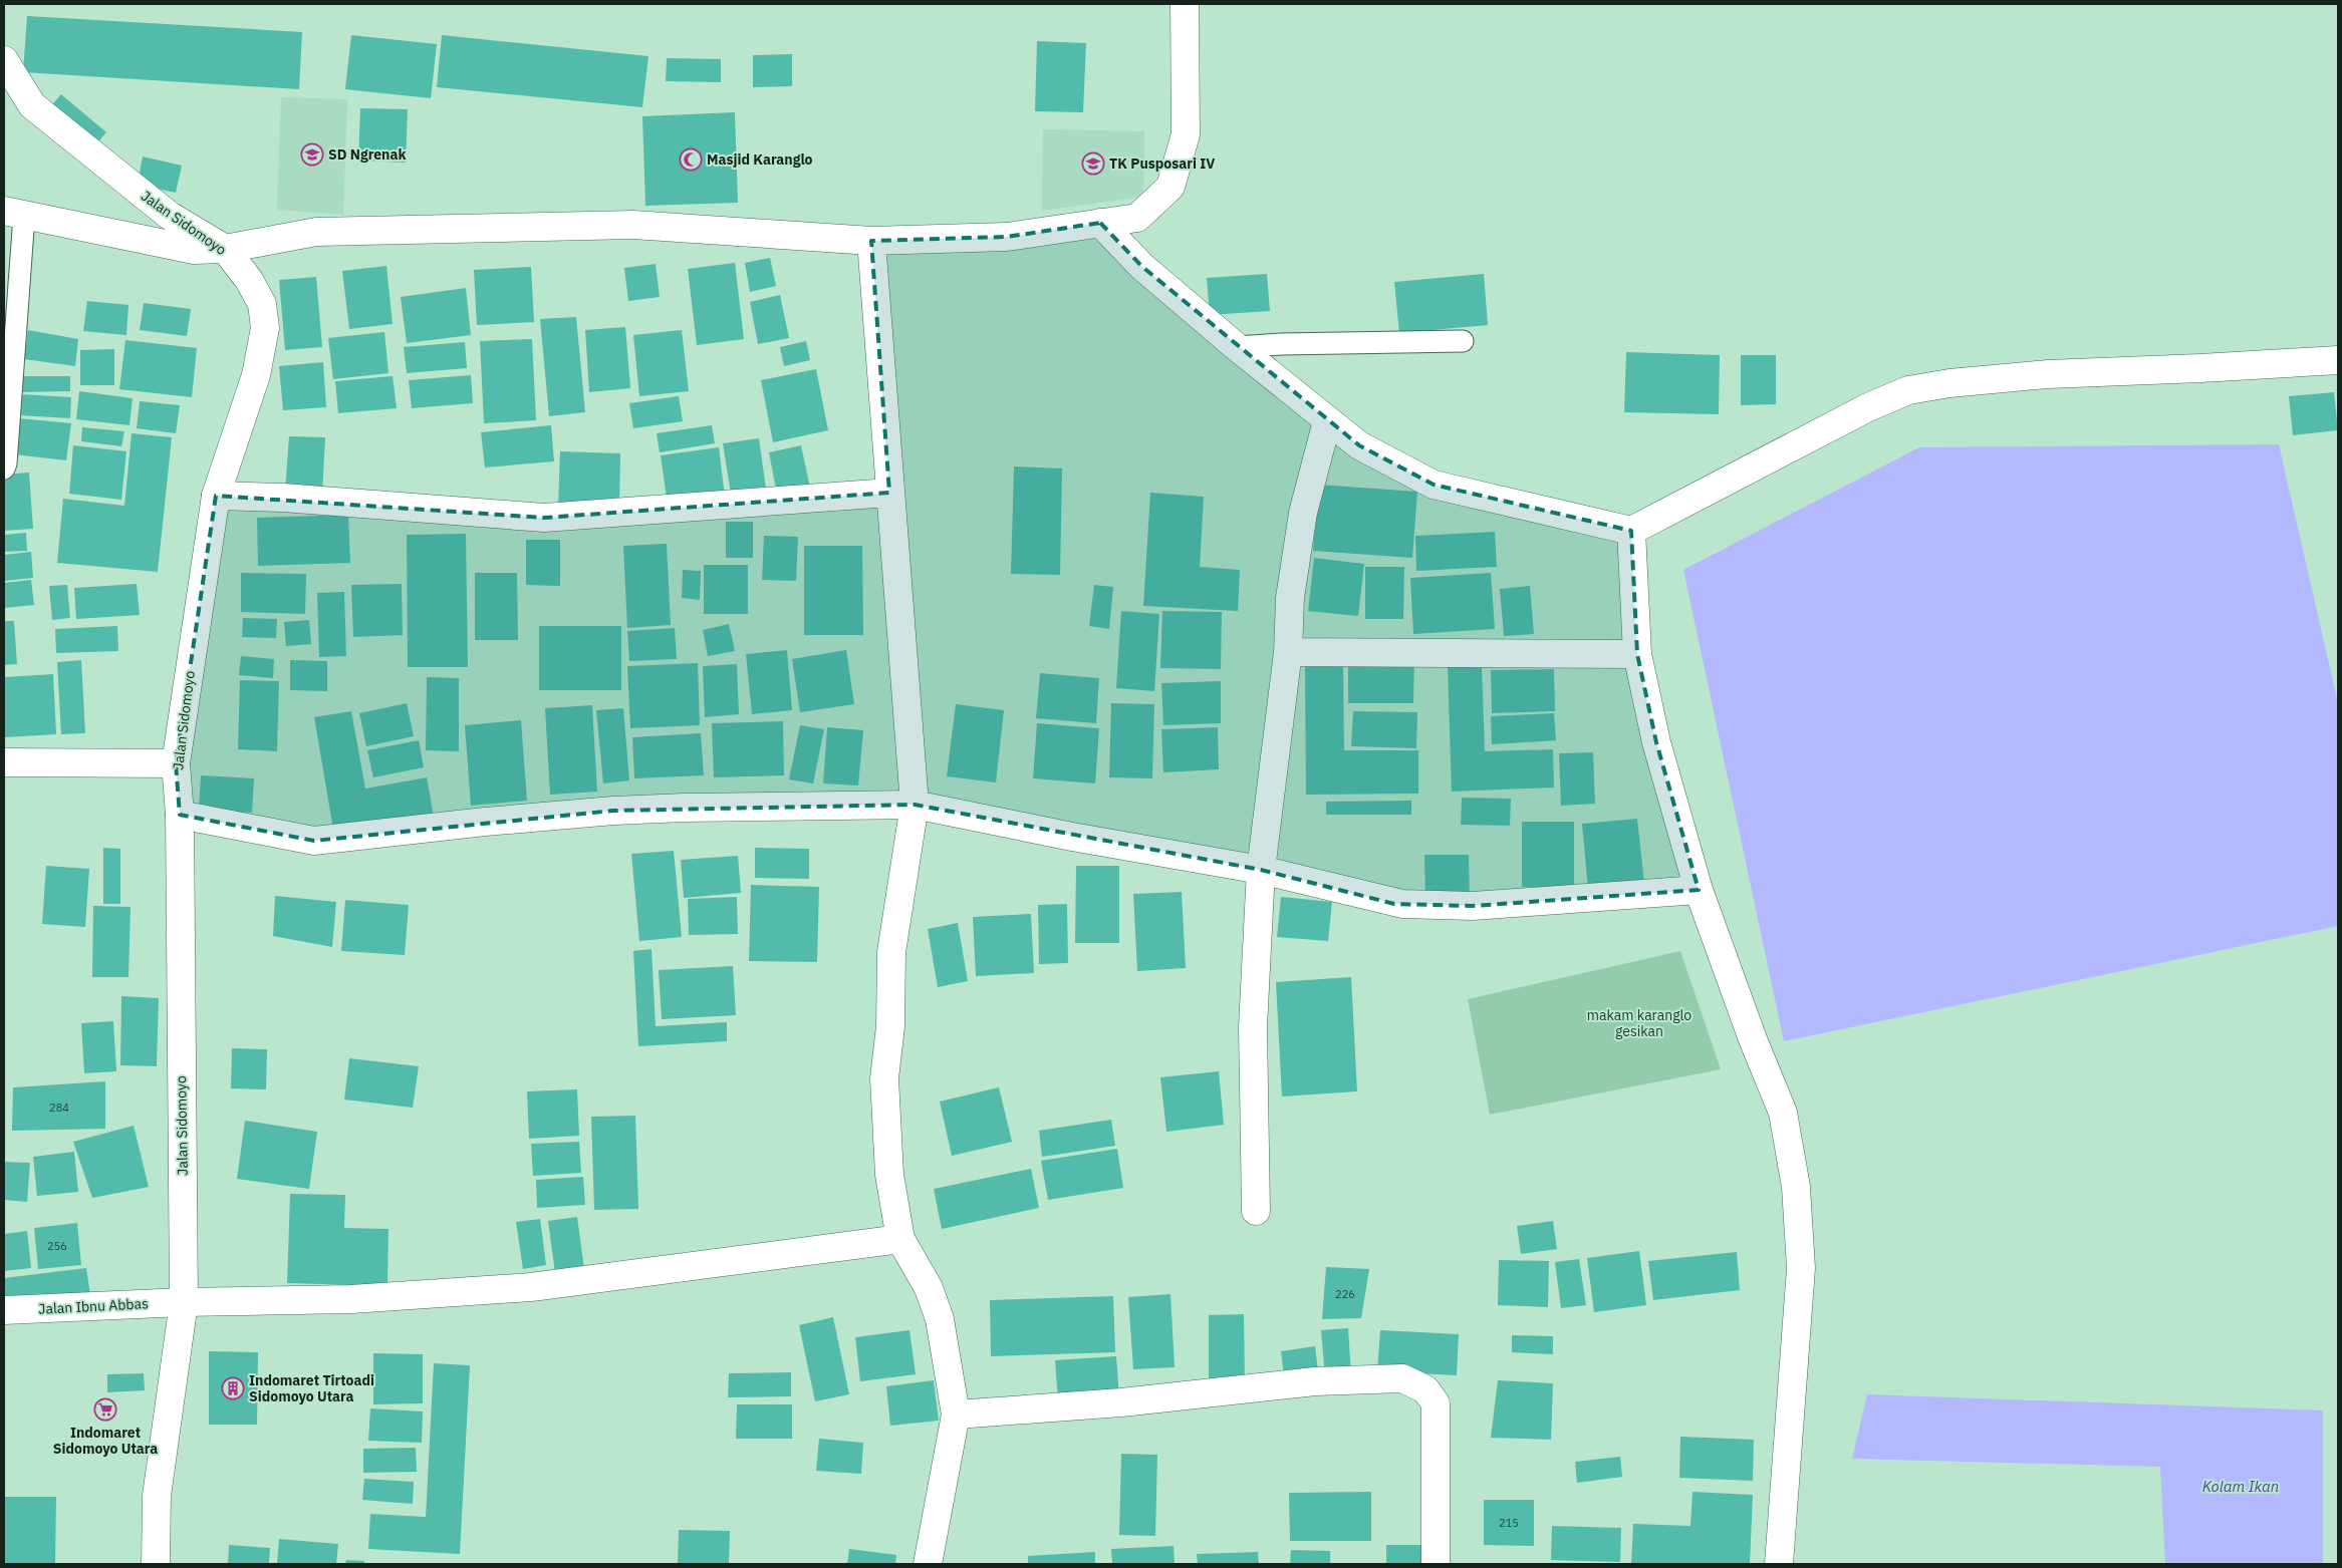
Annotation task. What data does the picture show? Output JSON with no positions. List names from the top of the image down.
{
  "streets": {
    "street": ["Jalan Sidomoyo", "Jalan Ibnu Abbas"]
  },
  "crossings": [
    ["Jalan Sidomoyo", "Jalan Ibnu Abbas"]
  ],
  "water": ["Kolam Ikan"],
  "parks": ["makam karanglo gesikan"],
  "places": {
    "school or university": ["SD Ngrenak", "TK Pusposari IV"],
    "mosque": ["Masjid Karanglo"],
    "building": ["Indomaret Tirtoadi Sidomoyo Utara"],
    "supermarket": ["Indomaret Sidomoyo Utara"]
  },
  "house_numbers": [
    "284",
    "256",
    "226",
    "215"
  ]
}
